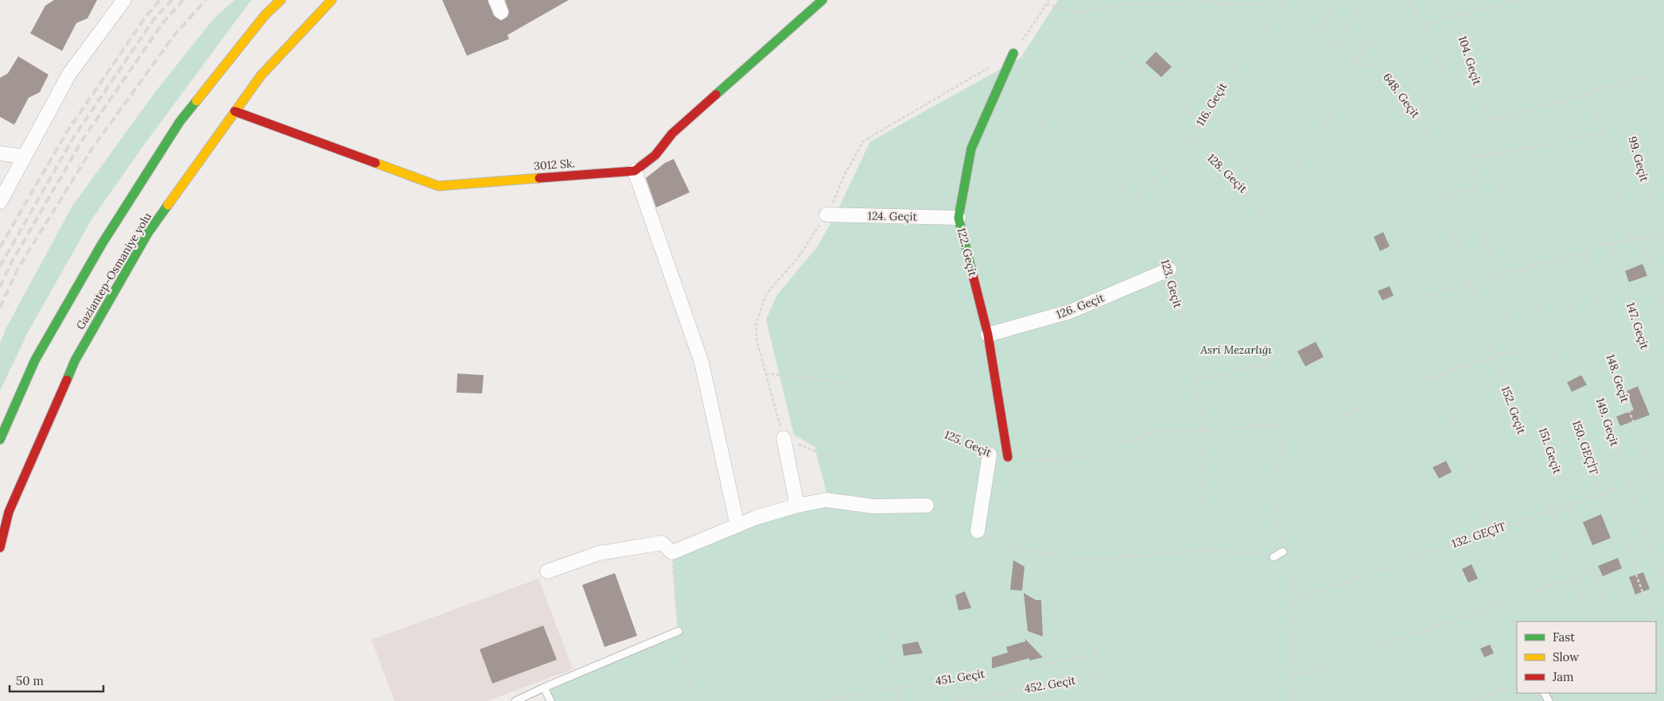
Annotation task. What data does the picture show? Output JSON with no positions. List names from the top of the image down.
{
  "streets": {
    "main road": ["3012 Sk.", "122. Geçit", "Gaziantep-Osmaniye yolu"],
    "street": ["124. Geçit", "126. Geçit"],
    "path": [
      "104. Geçit",
      "648. Geçit",
      "116. Geçit",
      "99. Geçit",
      "128. Geçit",
      "123. Geçit",
      "147. Geçit",
      "148. Geçit",
      "152. Geçit",
      "149. Geçit",
      "125. Geçit",
      "150. GEÇİT",
      "151. Geçit",
      "132. GEÇİT",
      "451. Geçit",
      "452. Geçit"
    ]
  },
  "crossings": [
    ["648. Geçit", "116. Geçit"],
    ["116. Geçit", "128. Geçit"],
    ["116. Geçit", "123. Geçit"],
    ["3012 Sk.", "Gaziantep-Osmaniye yolu"],
    ["124. Geçit", "122. Geçit"],
    ["122. Geçit", "123. Geçit"],
    ["122. Geçit", "126. Geçit"],
    ["123. Geçit", "126. Geçit"],
    ["148. Geçit", "132. GEÇİT"],
    ["152. Geçit", "132. GEÇİT"],
    ["149. Geçit", "132. GEÇİT"],
    ["150. GEÇİT", "132. GEÇİT"],
    ["151. Geçit", "132. GEÇİT"]
  ],
  "parks": ["Asri Mezarlığı"],
  "legend": ["Fast", "Slow", "Jam"],
  "scale_bar": "50 m"
}
